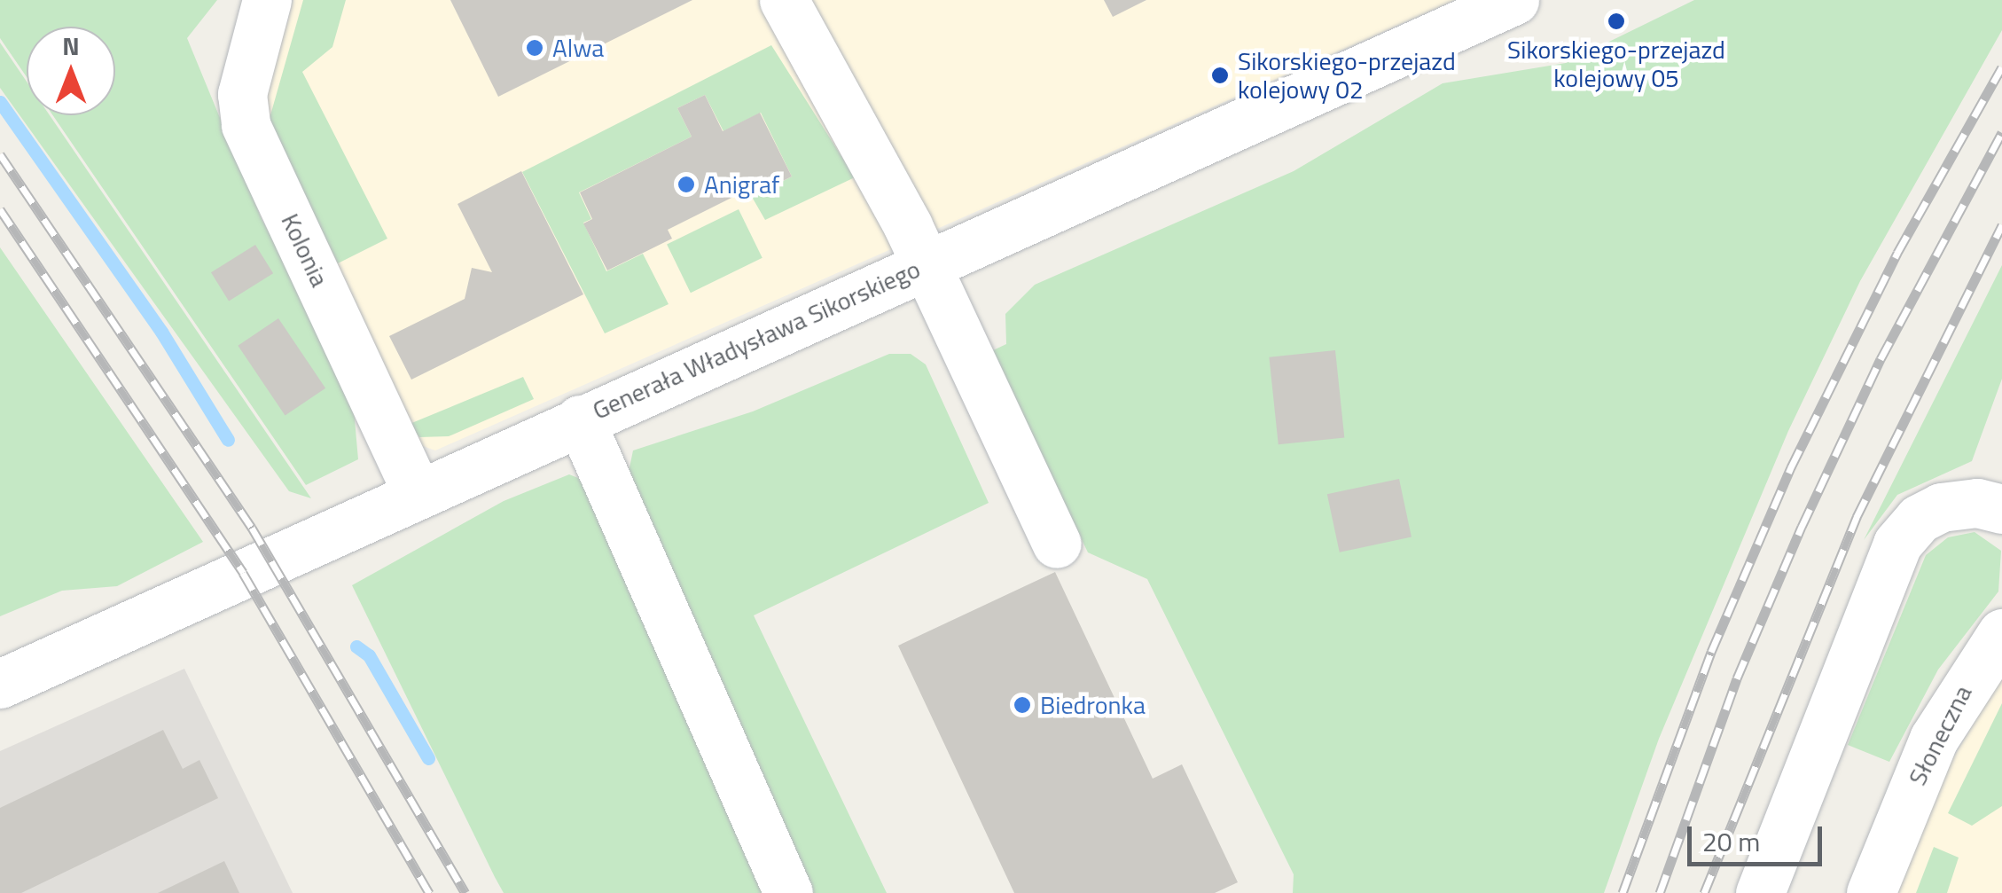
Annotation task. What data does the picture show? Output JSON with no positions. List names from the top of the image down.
{
  "streets": {
    "street": ["Kolonia", "Generała Władysława Sikorskiego", "Słoneczna"]
  },
  "crossings": [
    ["Kolonia", "Generała Władysława Sikorskiego"]
  ],
  "places": [
    "Sikorskiego-przejazd kolejowy 05",
    "Alwa",
    "Sikorskiego-przejazd kolejowy 02",
    "Anigraf",
    "Biedronka"
  ],
  "scale_bar": "20 m",
  "north": "top"
}
